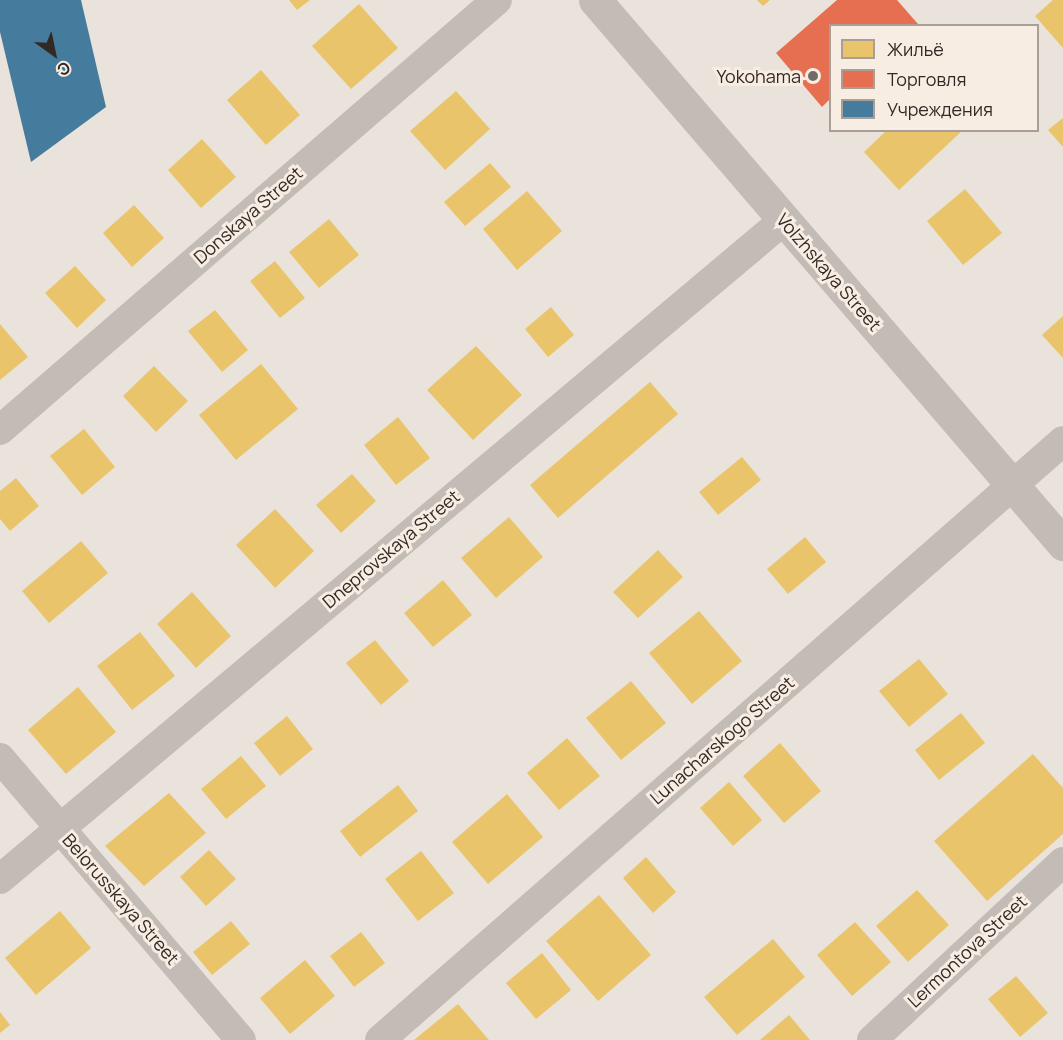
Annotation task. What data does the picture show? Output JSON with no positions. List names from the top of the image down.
{
  "streets": {
    "street": [
      "Donskaya Street",
      "Volzhskaya Street",
      "Dneprovskaya Street",
      "Lunacharskogo Street",
      "Belorusskaya Street",
      "Lermontova Street"
    ]
  },
  "crossings": [
    ["Volzhskaya Street", "Dneprovskaya Street"],
    ["Volzhskaya Street", "Lunacharskogo Street"],
    ["Dneprovskaya Street", "Belorusskaya Street"]
  ],
  "places": ["Yokohama"],
  "legend": ["Жильё", "Торговля", "Учреждения"],
  "north": "bottom right"
}
